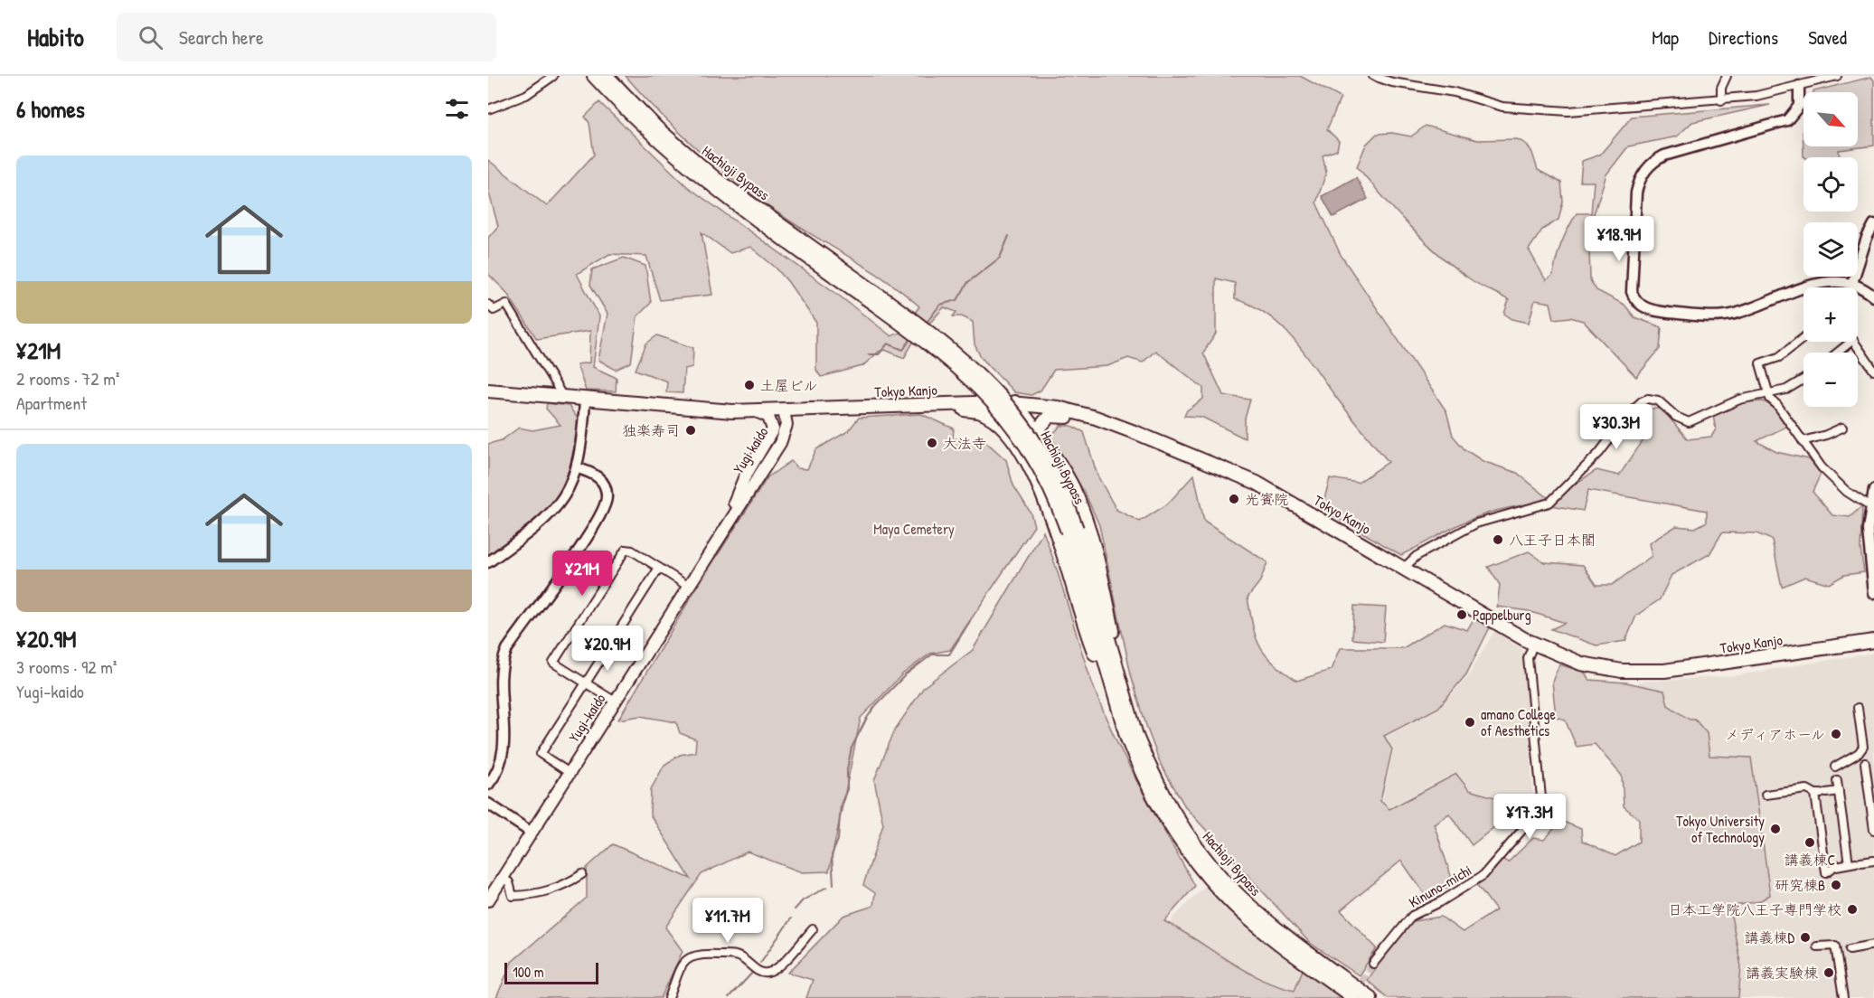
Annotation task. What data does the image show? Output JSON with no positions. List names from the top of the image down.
{
  "streets": {
    "highway": ["Hachioji Bypass", "Tokyo Kanjo"],
    "main road": ["Yugi kaido", "Yugi-kaido"],
    "street": ["Kinuno-michi"]
  },
  "crossings": [
    ["Tokyo Kanjo", "Yugi kaido"],
    ["Tokyo Kanjo", "Yugi-kaido"],
    ["Tokyo Kanjo", "Kinuno-michi"],
    ["Yugi kaido", "Yugi-kaido"]
  ],
  "parks": ["Maya Cemetery"],
  "places": [
    "土屋ビル",
    "独楽寿司",
    "大法寺",
    "光賓院",
    "八王子日本閣",
    "Pappelburg",
    "amano College of Aesthetics",
    "メディアホール",
    "Tokyo University of Technology",
    "講義棟C",
    "研究棟B",
    "日本工学院八王子専門学校",
    "講義棟D",
    "講義実験棟"
  ],
  "scale_bar": "100 m",
  "north": "bottom right",
  "page": {
    "header": "Habito",
    "search": "Search here",
    "nav": ["Map", "Directions", "Saved"],
    "heading": "6 homes",
    "map_buttons": ["+", "−"],
    "list": [
      {
        "name": "¥21M",
        "note": "2 rooms · 72 m² · Apartment"
      },
      {
        "name": "¥20.9M",
        "note": "3 rooms · 92 m² · Yugi-kaido"
      }
    ],
    "price": [
      "¥18.9M",
      "¥30.3M",
      "¥21M",
      "¥20.9M",
      "¥17.3M",
      "¥11.7M"
    ],
    "scale": "100 m"
  }
}
